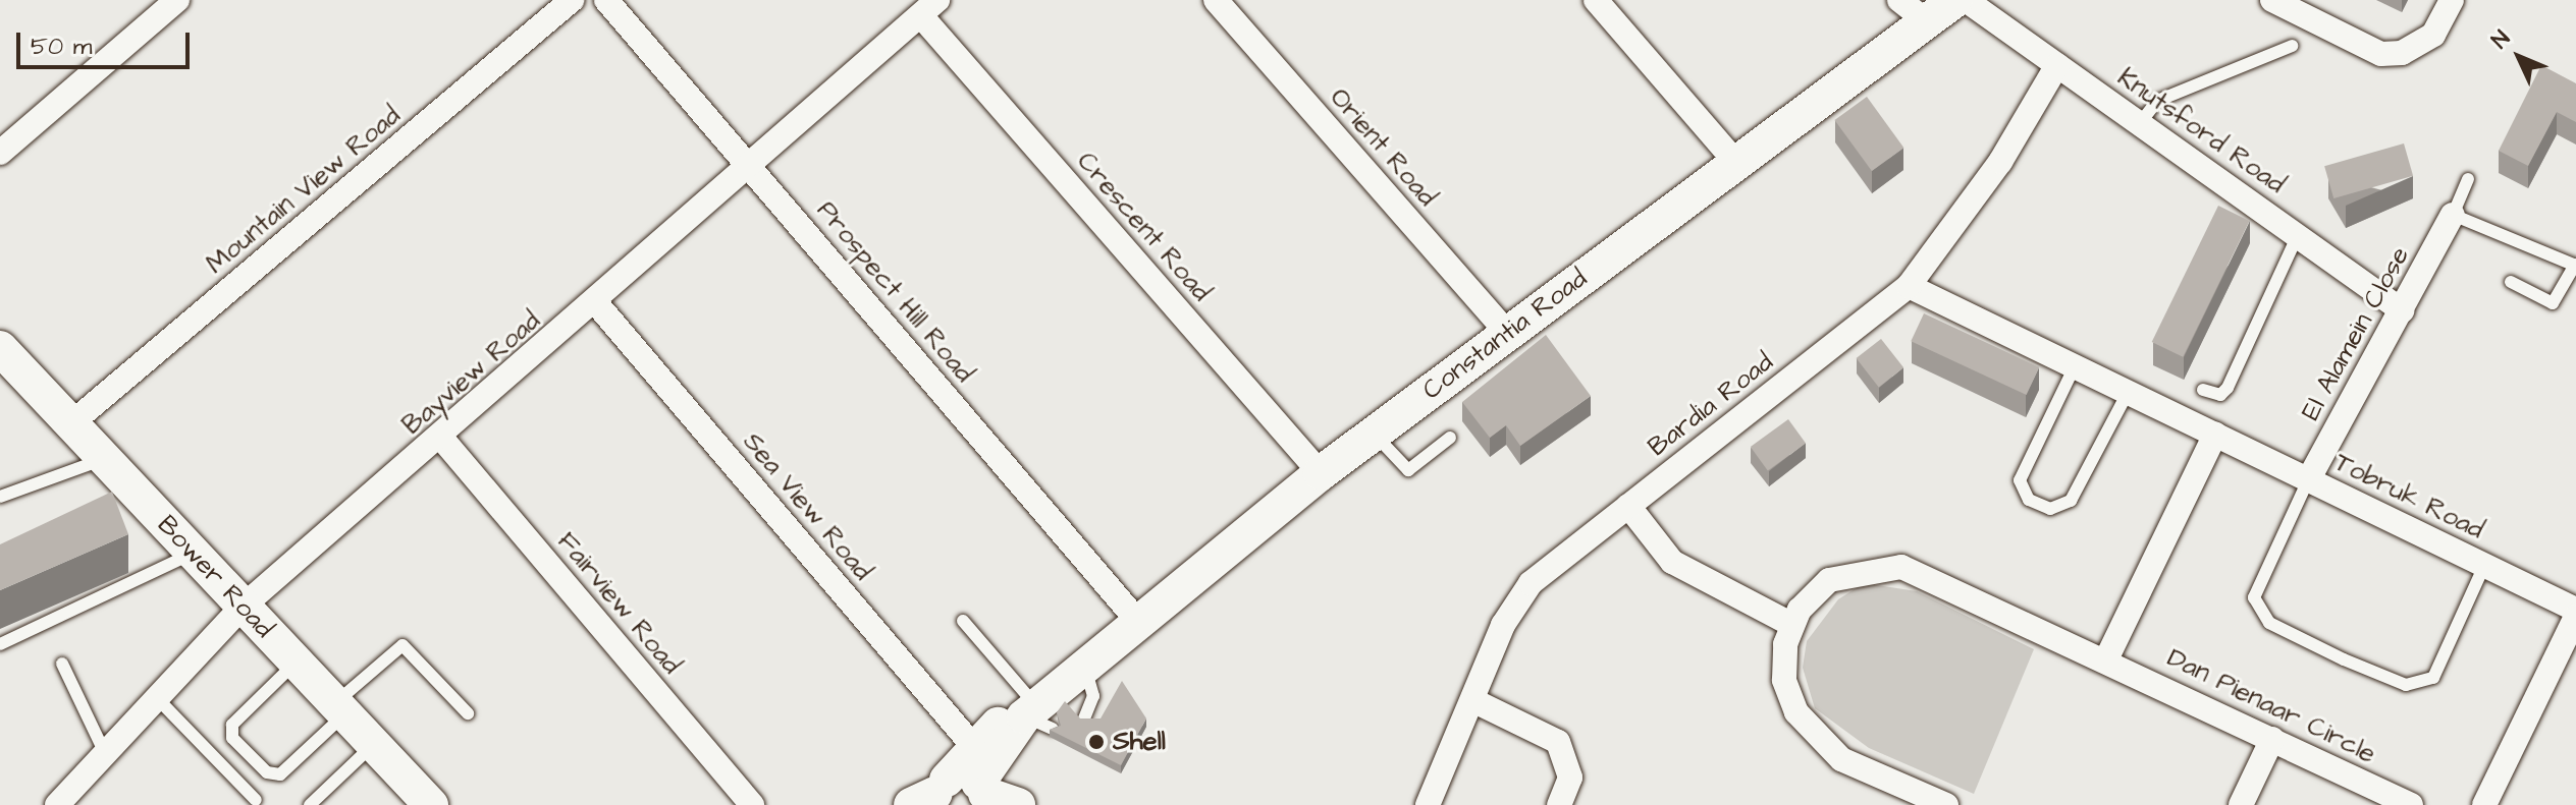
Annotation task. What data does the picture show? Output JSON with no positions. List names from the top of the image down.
{
  "streets": {
    "main road": ["Constantia Road", "Bower Road"],
    "street": [
      "Knutsford Road",
      "Orient Road",
      "Mountain View Road",
      "Crescent Road",
      "Prospect Hill Road",
      "El Alamein Close",
      "Bayview Road",
      "Bardia Road",
      "Tobruk Road",
      "Sea View Road",
      "Fairview Road",
      "Dan Pienaar Circle"
    ]
  },
  "crossings": [
    ["Knutsford Road", "El Alamein Close"],
    ["Knutsford Road", "Bardia Road"],
    ["Orient Road", "Constantia Road"],
    ["Mountain View Road", "Bower Road"],
    ["Crescent Road", "Constantia Road"],
    ["Crescent Road", "Bayview Road"],
    ["Prospect Hill Road", "Constantia Road"],
    ["Prospect Hill Road", "Bayview Road"],
    ["El Alamein Close", "Tobruk Road"],
    ["Constantia Road", "Sea View Road"],
    ["Bayview Road", "Sea View Road"],
    ["Bayview Road", "Bower Road"],
    ["Bayview Road", "Fairview Road"],
    ["Bardia Road", "Tobruk Road"]
  ],
  "places": ["Shell"],
  "scale_bar": "50 m",
  "north": "top left"
}
